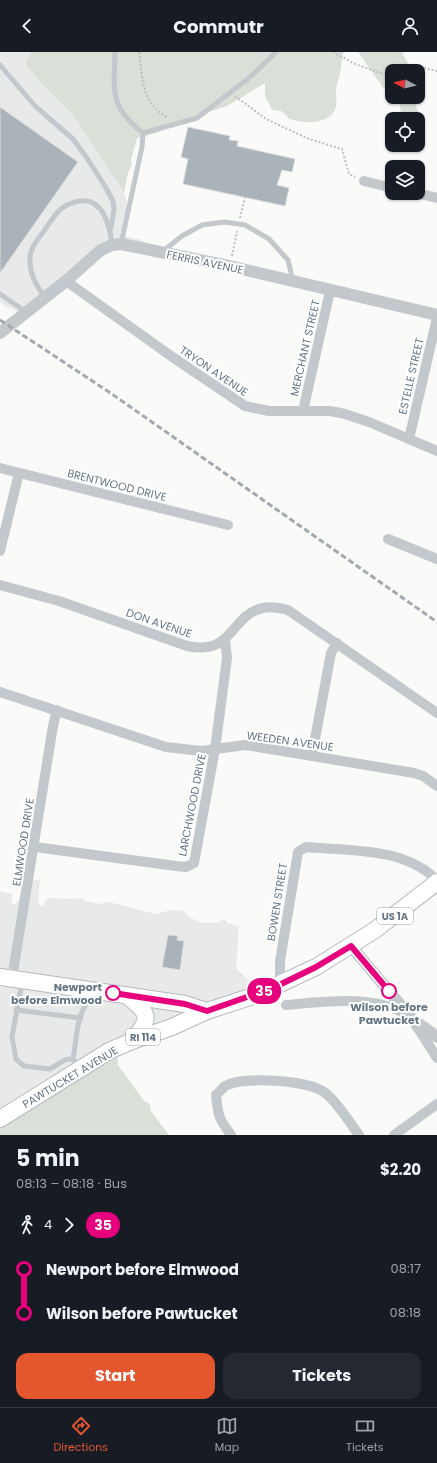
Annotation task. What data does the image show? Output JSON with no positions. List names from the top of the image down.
{
  "streets": {
    "main road": ["US 1A", "RI 114", "PAWTUCKET AVENUE"],
    "street": [
      "FERRIS AVENUE",
      "MERCHANT STREET",
      "TRYON AVENUE",
      "ESTELLE STREET",
      "BRENTWOOD DRIVE",
      "DON AVENUE",
      "WEEDEN AVENUE",
      "LARCHWOOD DRIVE",
      "ELMWOOD DRIVE",
      "BOWEN STREET"
    ]
  },
  "crossings": [
    ["FERRIS AVENUE", "MERCHANT STREET"],
    ["MERCHANT STREET", "TRYON AVENUE"],
    ["TRYON AVENUE", "ESTELLE STREET"],
    ["DON AVENUE", "LARCHWOOD DRIVE"],
    ["WEEDEN AVENUE", "LARCHWOOD DRIVE"],
    ["WEEDEN AVENUE", "ELMWOOD DRIVE"],
    ["LARCHWOOD DRIVE", "ELMWOOD DRIVE"],
    ["BOWEN STREET", "PAWTUCKET AVENUE"]
  ],
  "places": ["Wilson before Pawtucket", "Newport before Elmwood"],
  "lines": ["bus line 35"],
  "north": "left",
  "page": {
    "header": "Commutr",
    "on_map": "35",
    "heading": ["5 min", "08:13 – 08:18 · Bus", "$2.20"],
    "legs": ["4", "35"],
    "list": [
      {
        "name": "Newport before Elmwood",
        "value": "08:17"
      },
      {
        "name": "Wilson before Pawtucket",
        "value": "08:18"
      }
    ],
    "buttons": ["Start", "Tickets"],
    "tabs": ["Directions", "Map", "Tickets"]
  }
}
